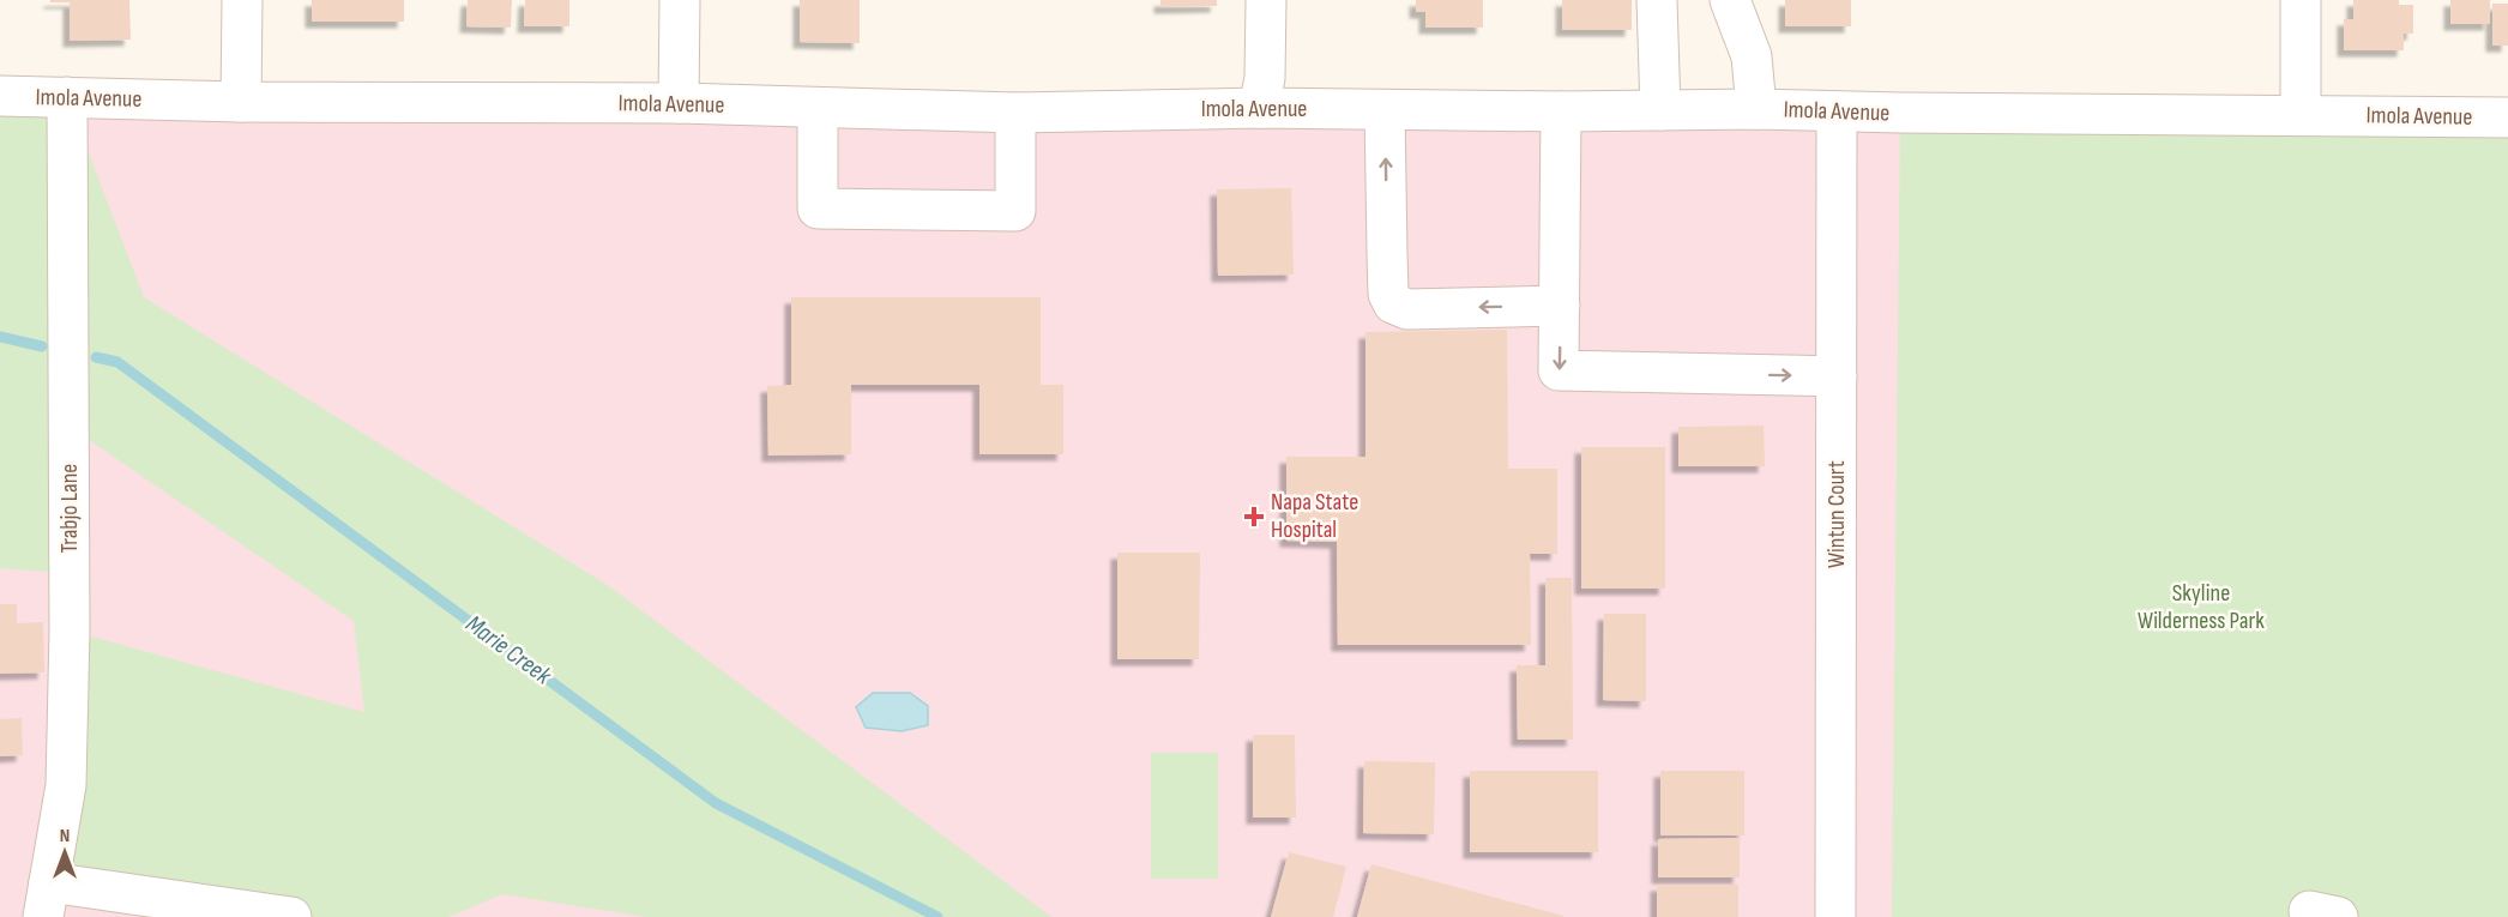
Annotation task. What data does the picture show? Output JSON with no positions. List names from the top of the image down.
{
  "streets": {
    "street": ["Imola Avenue", "Trabjo Lane", "Wintun Court"]
  },
  "crossings": [
    ["Imola Avenue", "Trabjo Lane"],
    ["Imola Avenue", "Wintun Court"]
  ],
  "water": ["Marie Creek"],
  "parks": ["Skyline Wilderness Park"],
  "places": {
    "health": ["Napa State Hospital"]
  },
  "north": "top"
}
